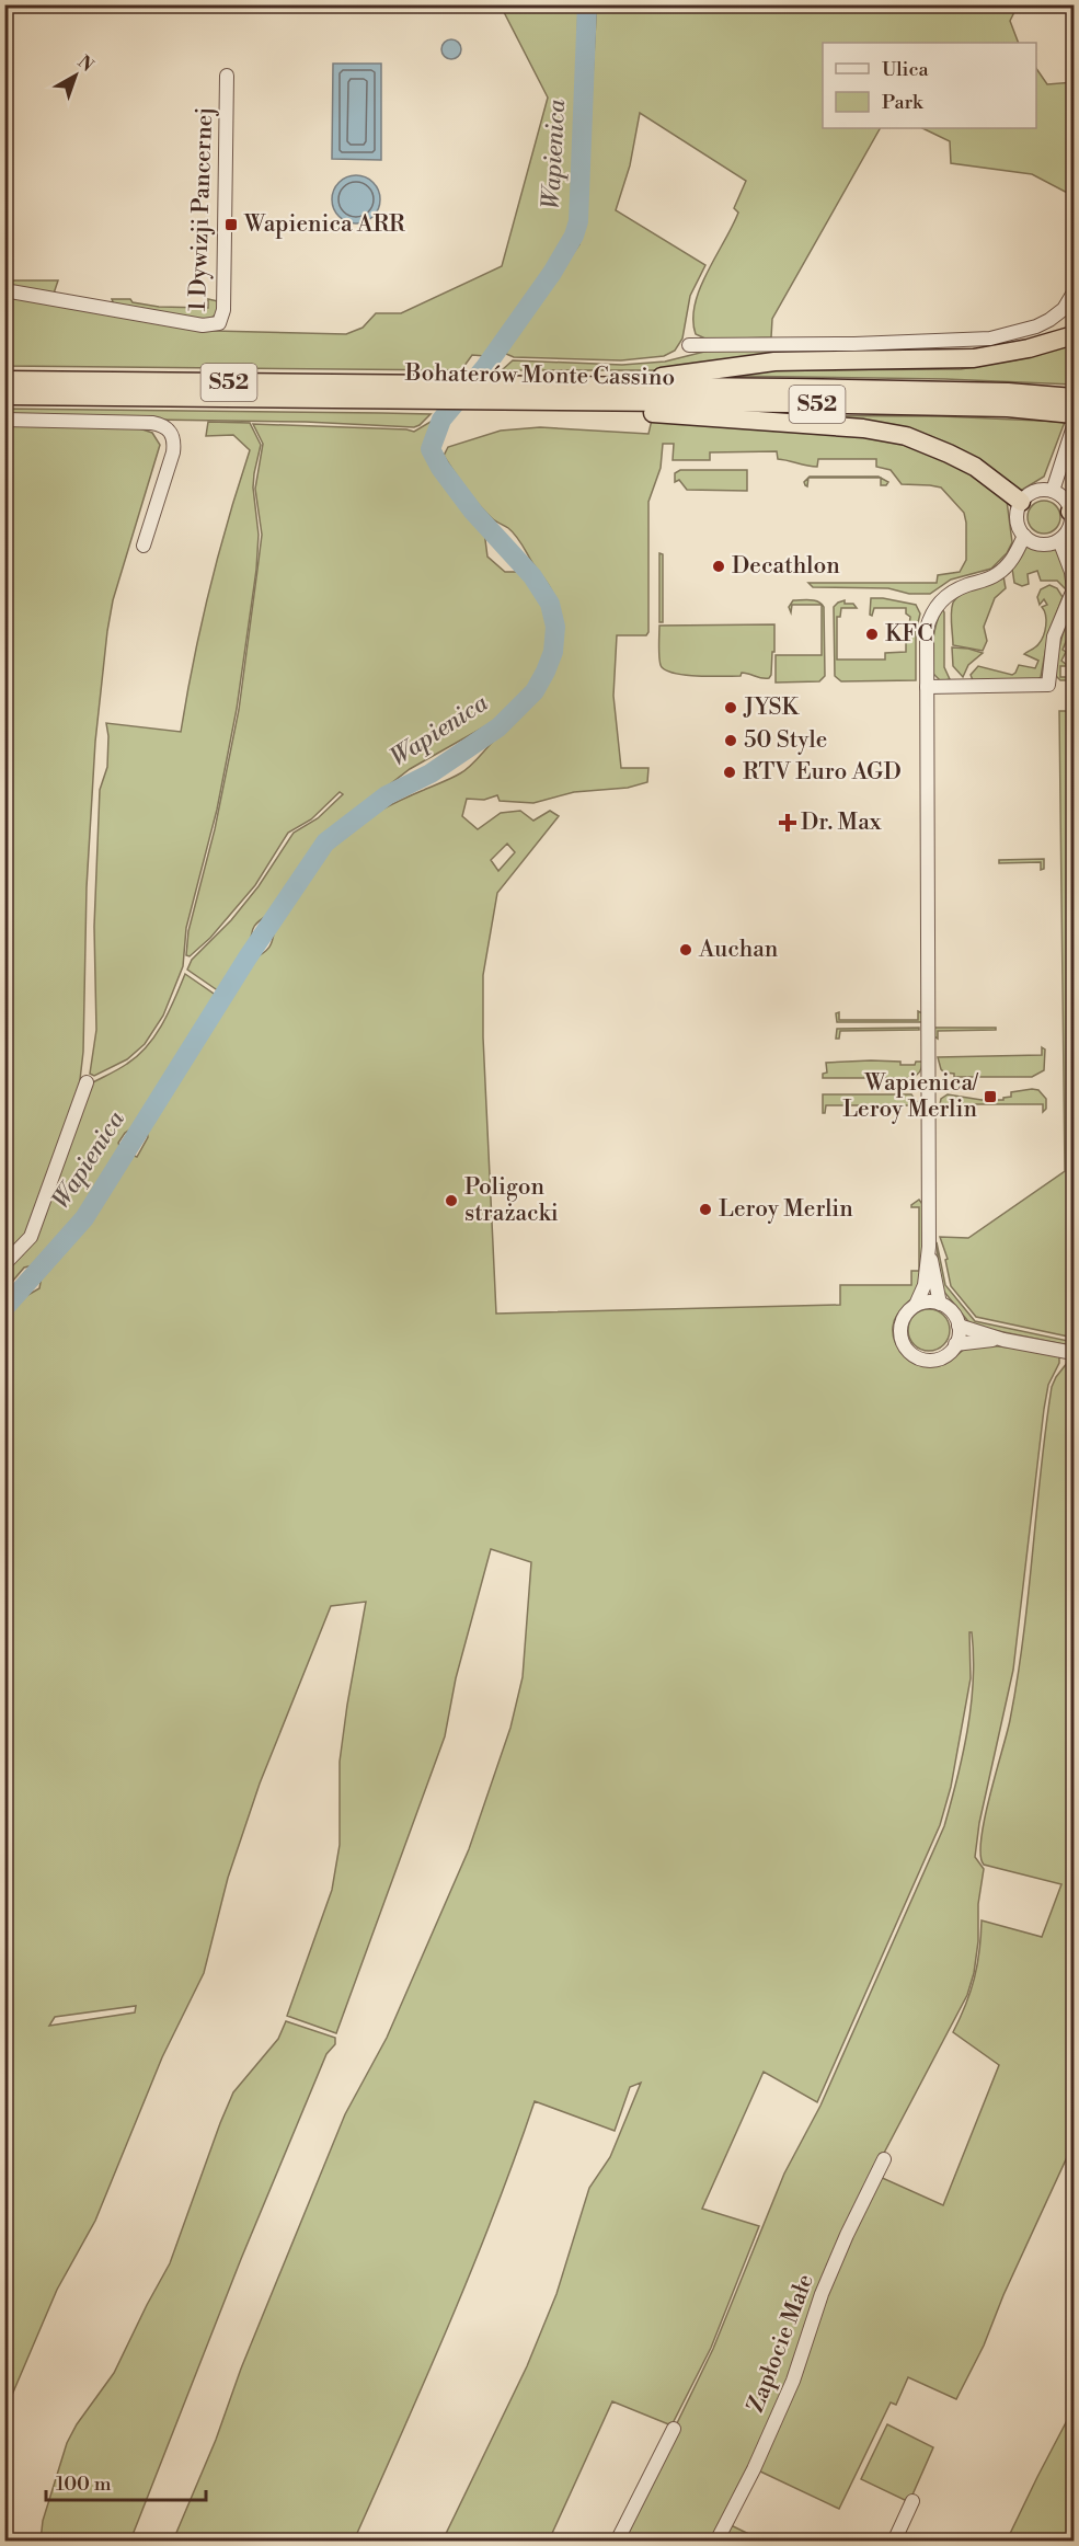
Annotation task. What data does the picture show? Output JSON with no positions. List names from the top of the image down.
{
  "streets": {
    "highway": ["Bohaterów Monte Cassino", "S52"],
    "street": ["1 Dywizji Pancernej", "Zapłocie Małe"]
  },
  "water": ["Wapienica"],
  "places": {
    "transit": ["Wapienica ARR", "Wapienica/ Leroy Merlin"],
    "other": [
      "Decathlon",
      "KFC",
      "JYSK",
      "50 Style",
      "RTV Euro AGD",
      "Auchan",
      "Poligon strażacki",
      "Leroy Merlin"
    ],
    "health": ["Dr. Max"]
  },
  "legend": ["Ulica", "Park"],
  "scale_bar": "100 m",
  "north": "top right"
}
